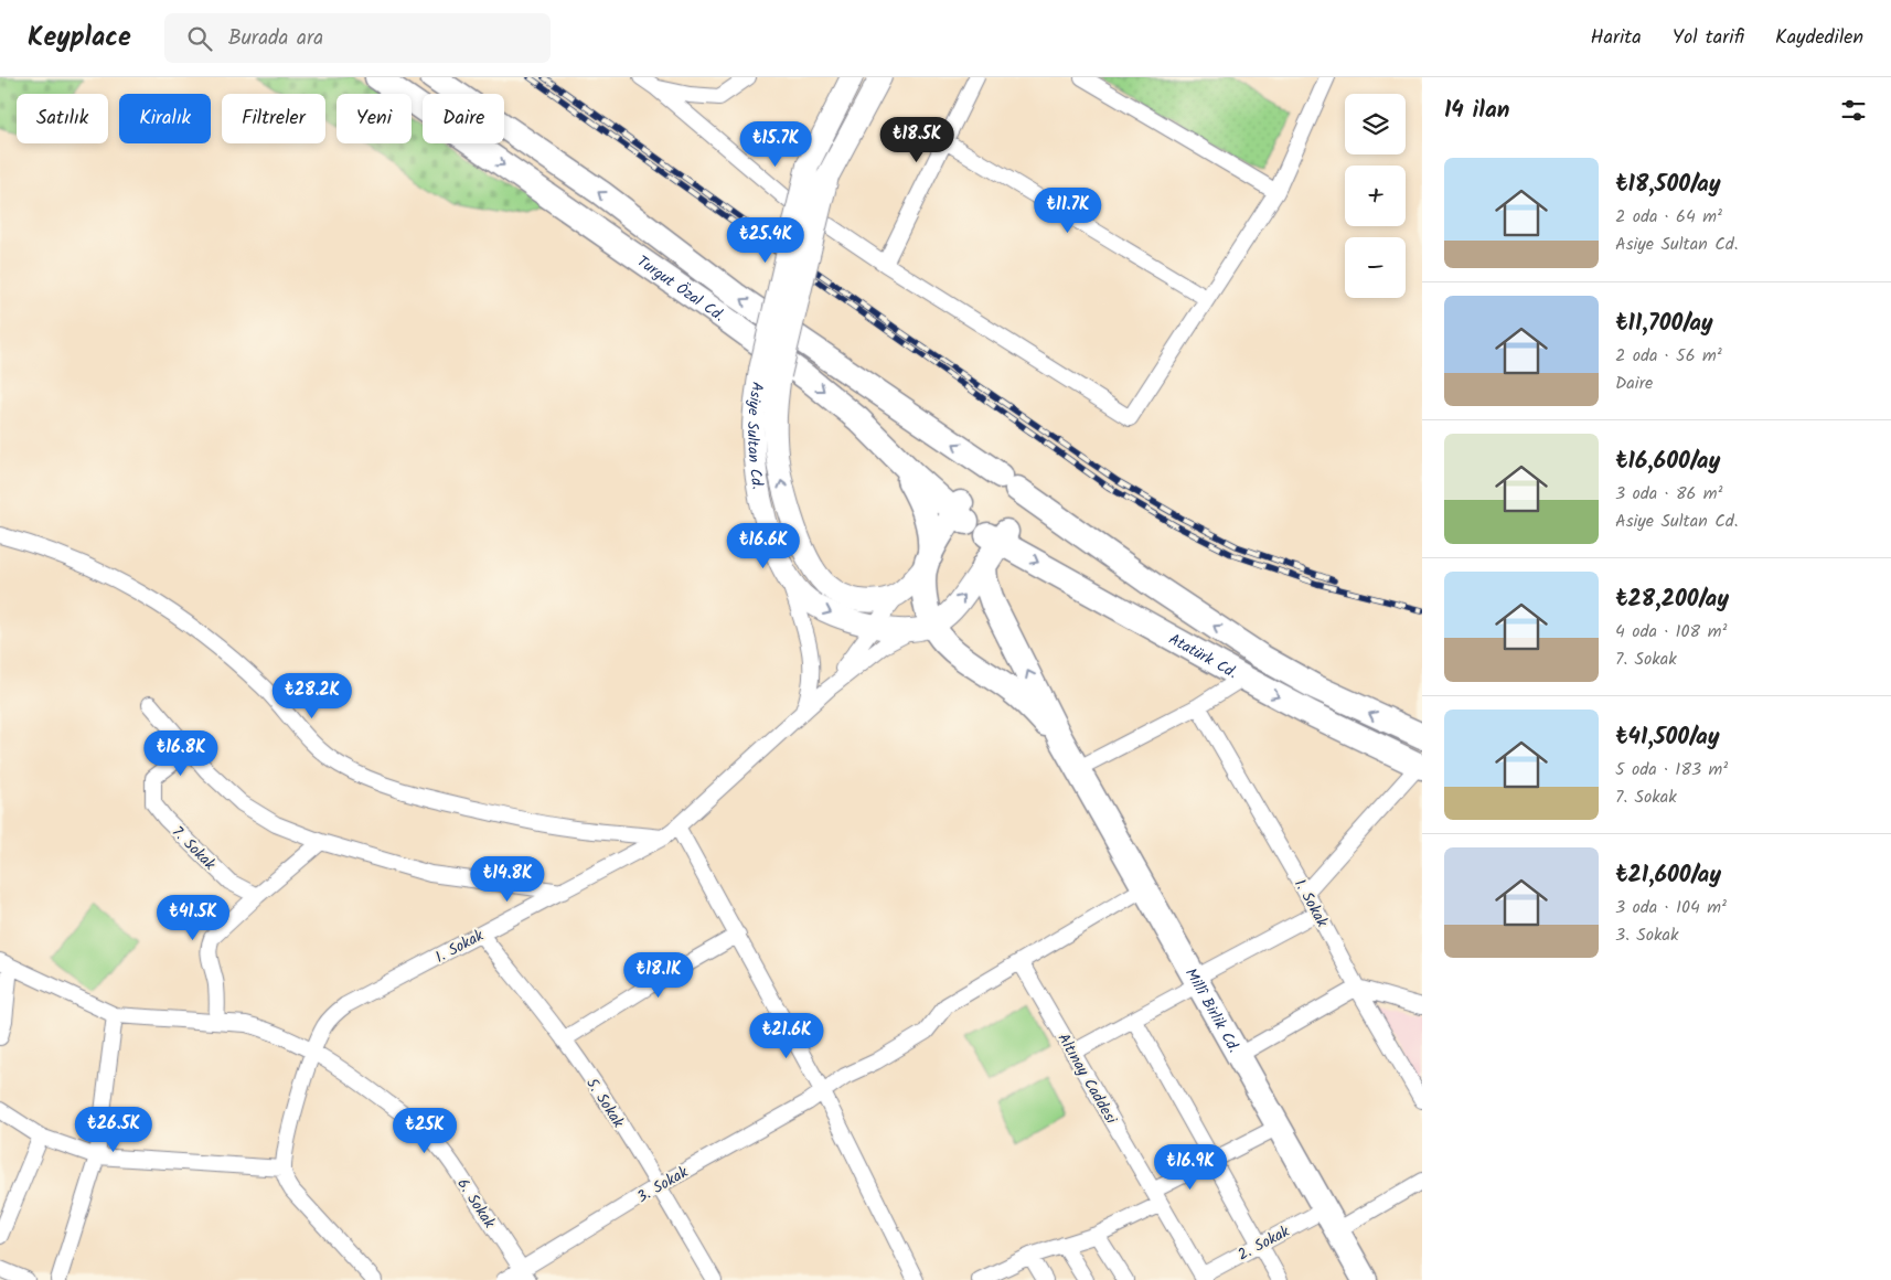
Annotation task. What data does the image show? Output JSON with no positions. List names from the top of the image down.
{
  "streets": {
    "main road": [
      "Turgut Özal Cd.",
      "Asiye Sultan Cd.",
      "Atatürk Cd.",
      "Millî Birlik Cd."
    ],
    "street": [
      "7. Sokak",
      "1. Sokak",
      "Altınay Caddesi",
      "5. Sokak",
      "3. Sokak",
      "6. Sokak",
      "2. Sokak"
    ]
  },
  "crossings": [
    ["Turgut Özal Cd.", "Atatürk Cd."],
    ["Asiye Sultan Cd.", "1. Sokak"],
    ["Asiye Sultan Cd.", "Millî Birlik Cd."],
    ["1. Sokak", "5. Sokak"],
    ["1. Sokak", "6. Sokak"],
    ["Millî Birlik Cd.", "3. Sokak"],
    ["Millî Birlik Cd.", "2. Sokak"],
    ["Altınay Caddesi", "3. Sokak"],
    ["Altınay Caddesi", "2. Sokak"],
    ["5. Sokak", "3. Sokak"],
    ["3. Sokak", "6. Sokak"]
  ],
  "page": {
    "header": "Keyplace",
    "search": "Burada ara",
    "nav": ["Harita", "Yol tarifi", "Kaydedilen"],
    "heading": "14 ilan",
    "map_buttons": ["+", "−"],
    "chip": [
      "Satılık",
      "Kiralık",
      "Filtreler",
      "Yeni",
      "Daire"
    ],
    "price": [
      "₺18.5K",
      "₺15.7K",
      "₺11.7K",
      "₺25.4K",
      "₺16.6K",
      "₺28.2K",
      "₺16.8K",
      "₺14.8K",
      "₺41.5K",
      "₺18.1K",
      "₺21.6K",
      "₺26.5K",
      "₺25K",
      "₺16.9K"
    ],
    "list": [
      {
        "name": "₺18,500/ay",
        "note": "2 oda · 64 m² · Asiye Sultan Cd."
      },
      {
        "name": "₺11,700/ay",
        "note": "2 oda · 56 m² · Daire"
      },
      {
        "name": "₺16,600/ay",
        "note": "3 oda · 86 m² · Asiye Sultan Cd."
      },
      {
        "name": "₺28,200/ay",
        "note": "4 oda · 108 m² · 7. Sokak"
      },
      {
        "name": "₺41,500/ay",
        "note": "5 oda · 183 m² · 7. Sokak"
      },
      {
        "name": "₺21,600/ay",
        "note": "3 oda · 104 m² · 3. Sokak"
      }
    ]
  }
}
